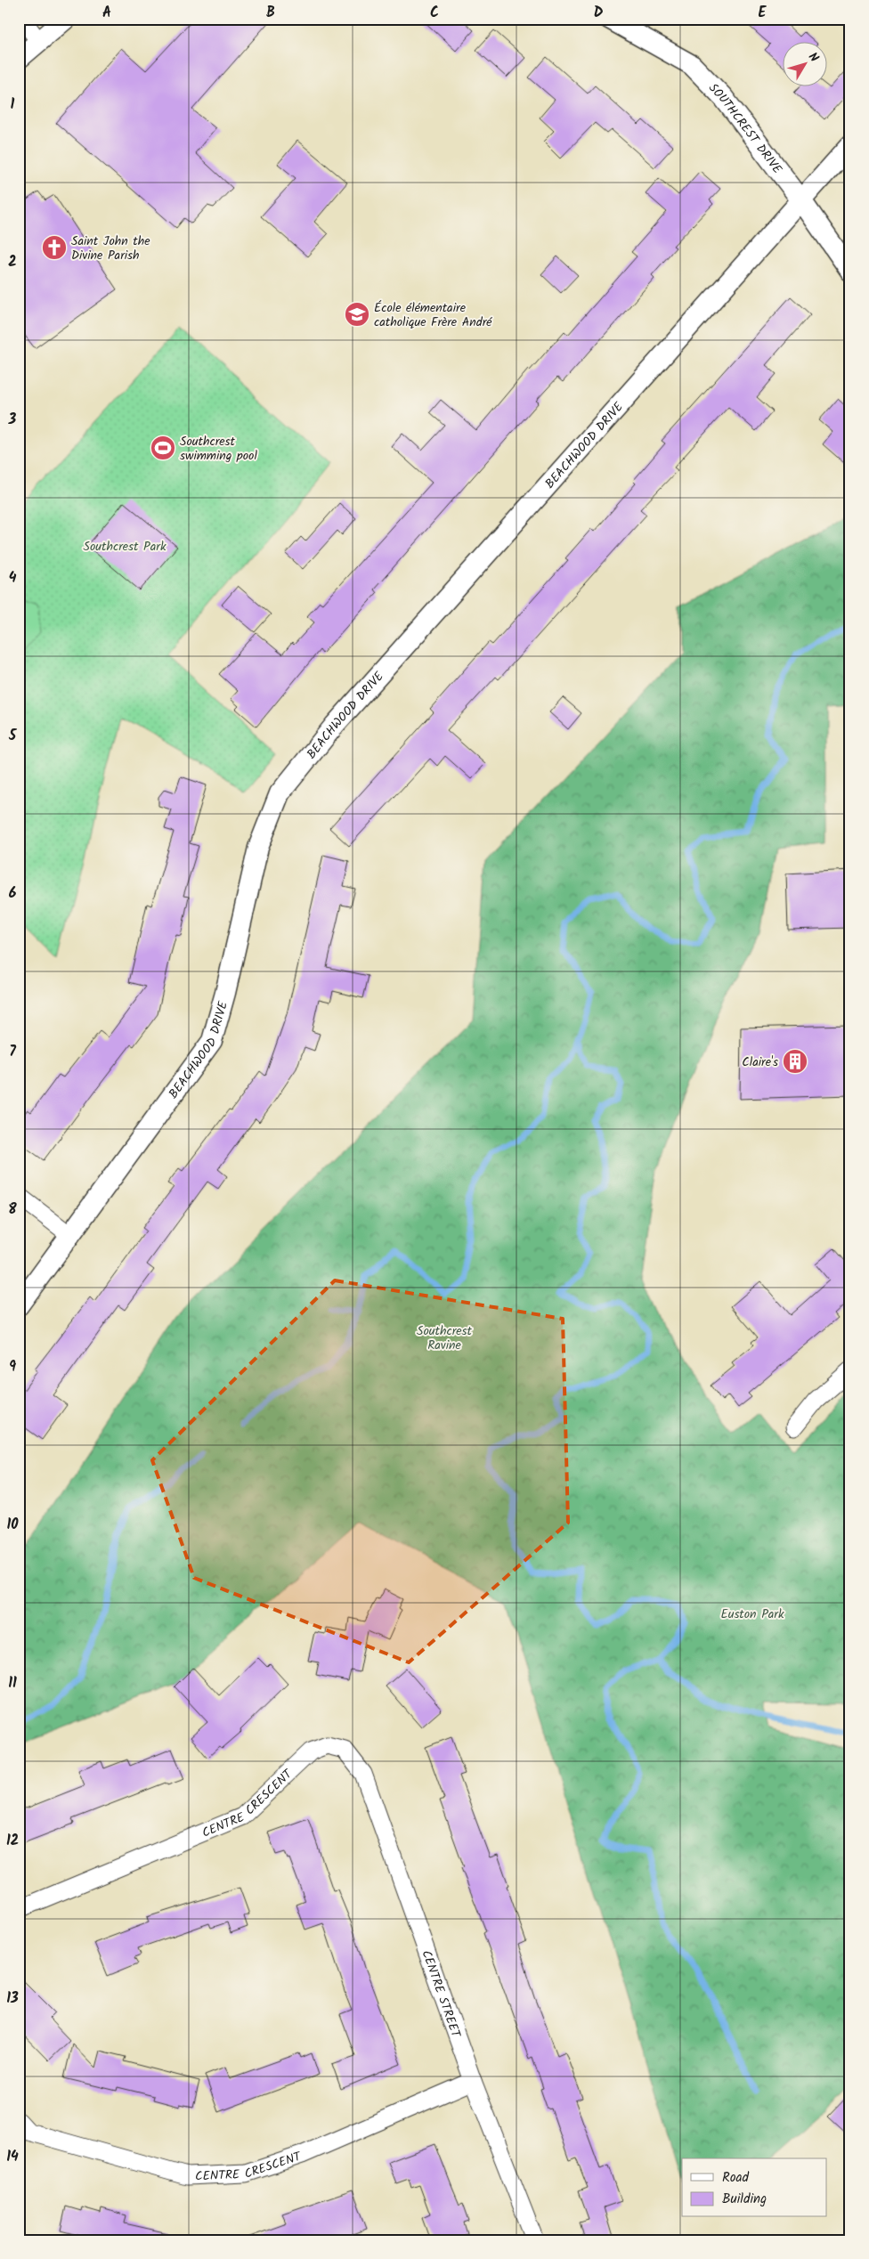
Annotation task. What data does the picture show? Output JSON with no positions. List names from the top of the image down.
{
  "streets": {
    "street": [
      "SOUTHCREST DRIVE",
      "BEACHWOOD DRIVE",
      "CENTRE CRESCENT",
      "CENTRE STREET"
    ]
  },
  "crossings": [
    ["SOUTHCREST DRIVE", "BEACHWOOD DRIVE"],
    ["CENTRE CRESCENT", "CENTRE STREET"]
  ],
  "parks": ["Southcrest Park", "Southcrest Ravine", "Euston Park"],
  "places": {
    "church": ["Saint John the Divine Parish"],
    "school or university": ["École élémentaire catholique Frère André"],
    "sports": ["Southcrest swimming pool"],
    "building": ["Claire's"]
  },
  "legend": ["Road", "Building"],
  "north": "top right",
  "grid": {
    "columns": [
      "A",
      "B",
      "C",
      "D",
      "E"
    ],
    "rows": [
      "1",
      "2",
      "3",
      "4",
      "5",
      "6",
      "7",
      "8",
      "9",
      "10",
      "11",
      "12",
      "13",
      "14"
    ]
  }
}
